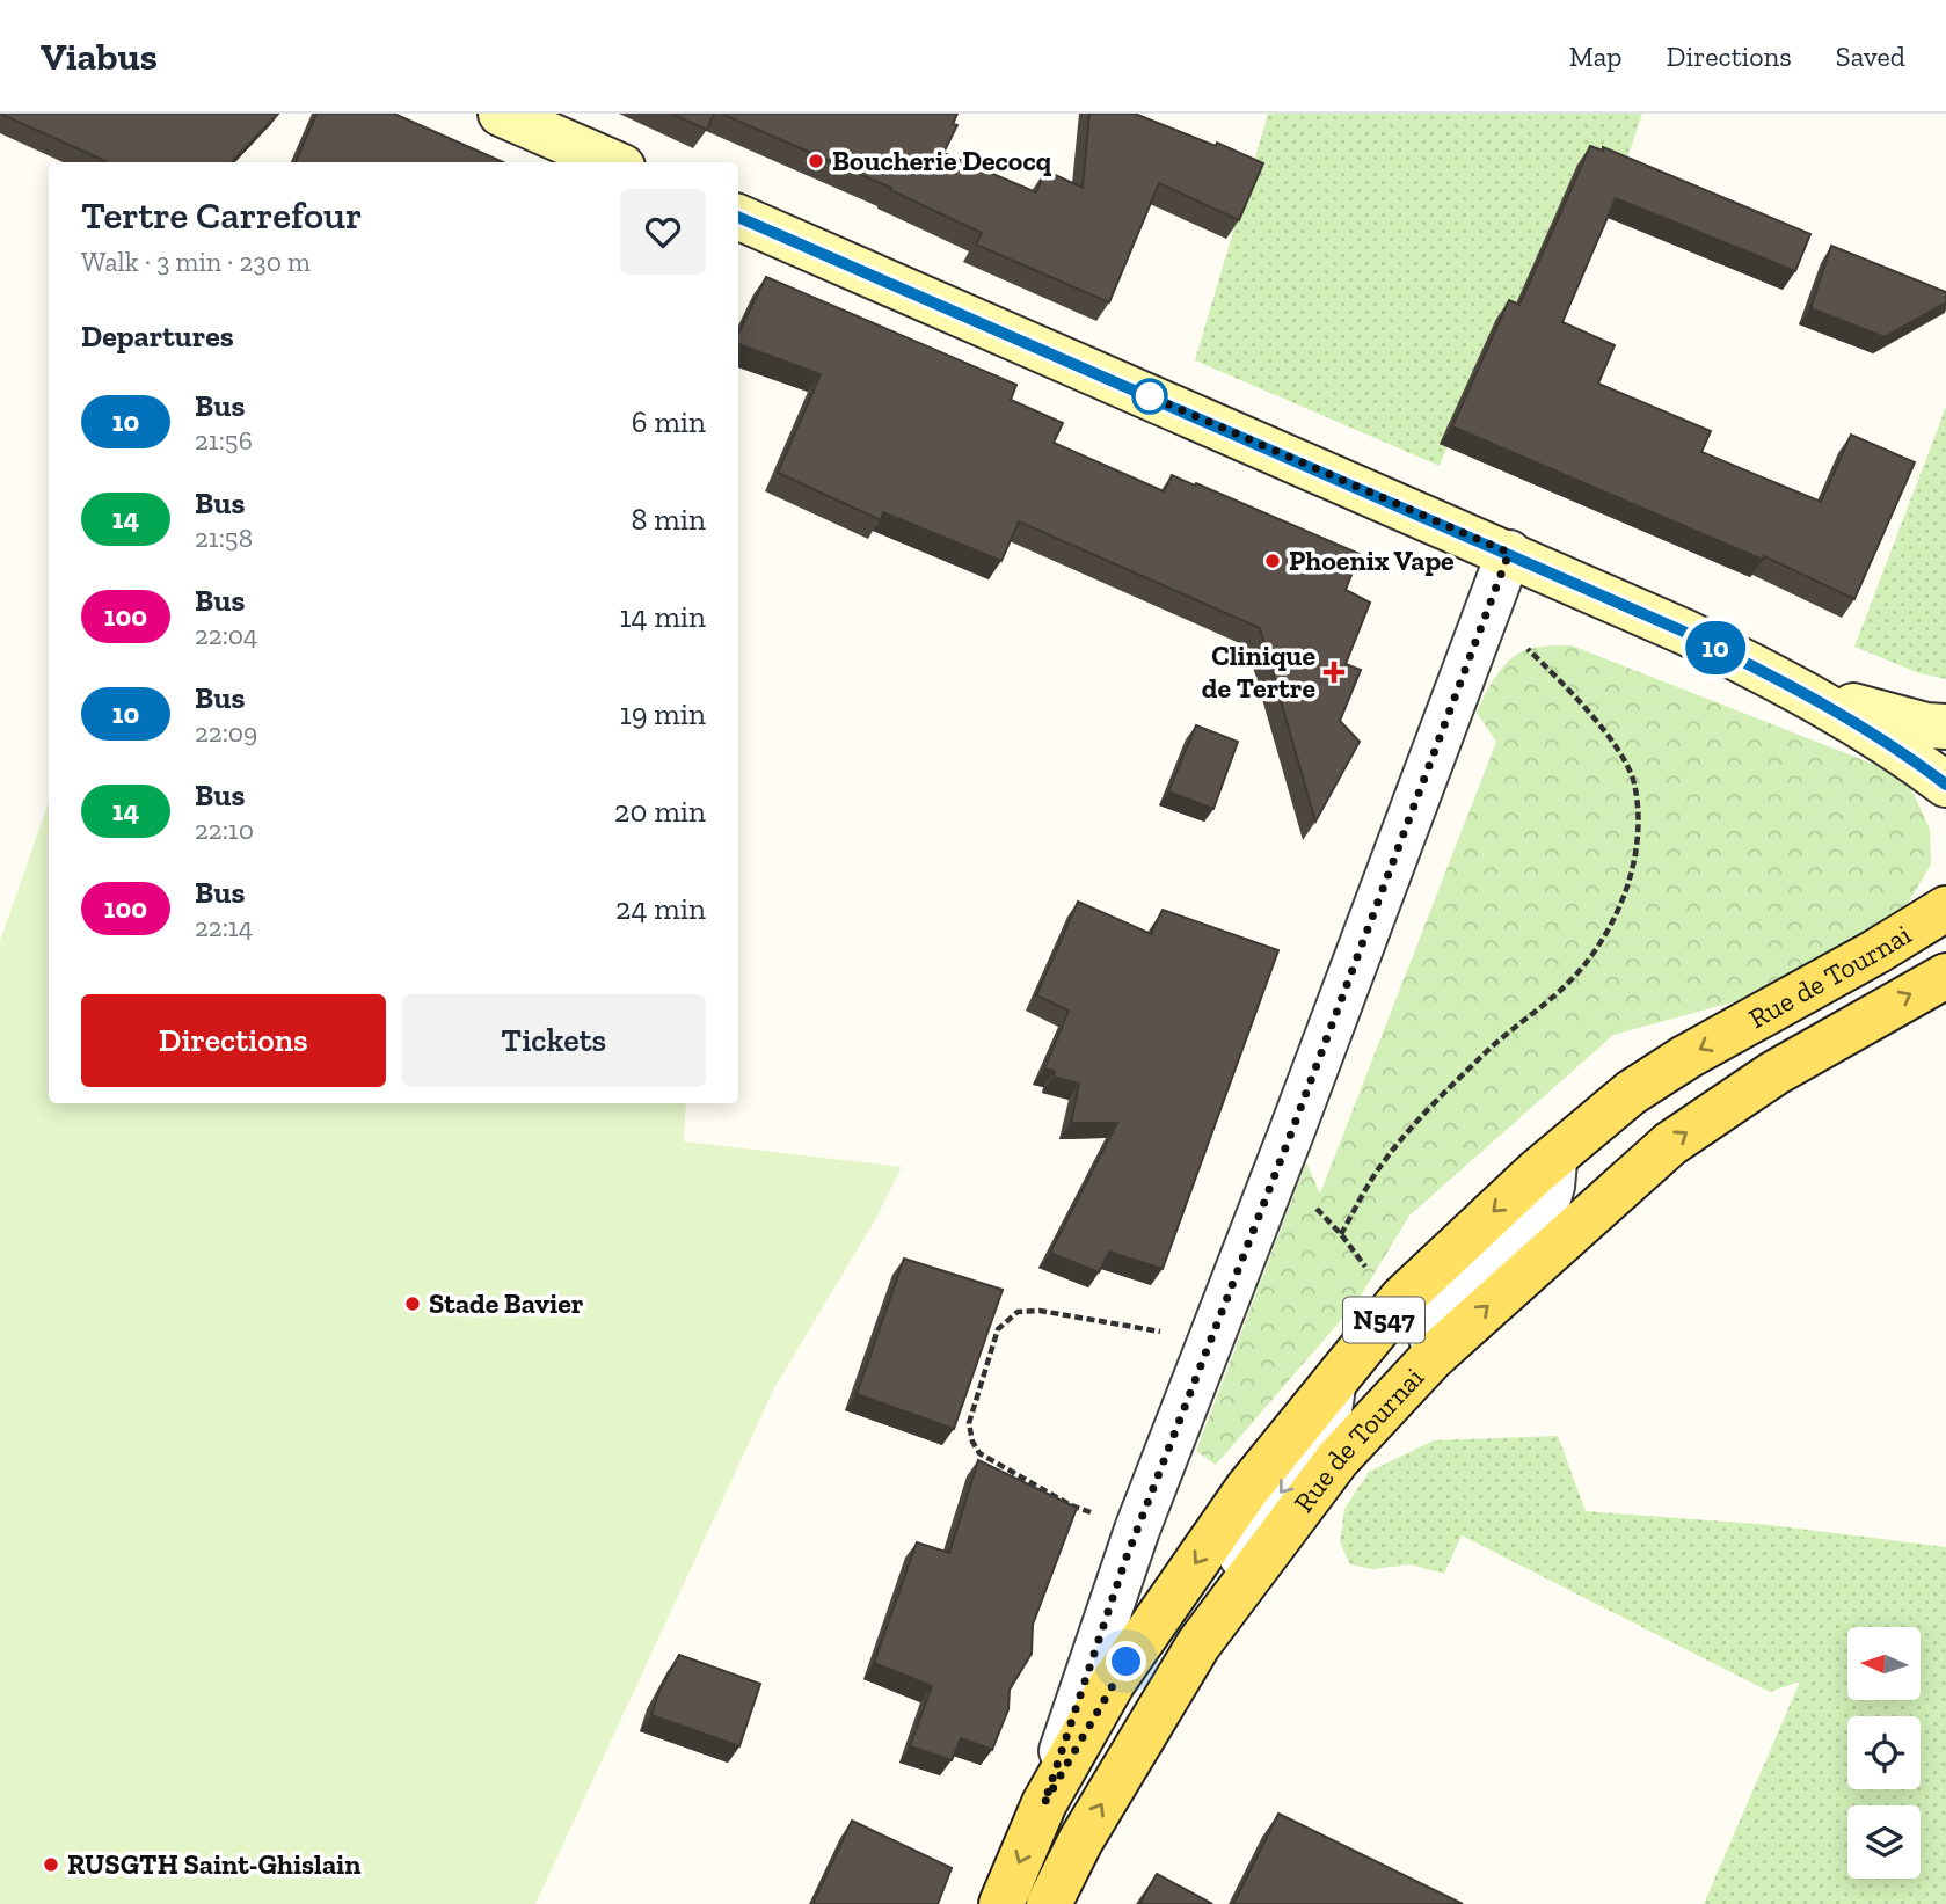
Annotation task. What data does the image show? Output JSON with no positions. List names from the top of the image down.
{
  "streets": {
    "main road": ["Rue de Tournai", "N547"]
  },
  "places": {
    "other": [
      "Boucherie Decocq",
      "Phoenix Vape",
      "Stade Bavier",
      "RUSGTH Saint-Ghislain"
    ],
    "health": ["Clinique de Tertre"]
  },
  "lines": ["bus line 10"],
  "north": "left",
  "page": {
    "header": "Viabus",
    "nav": ["Map", "Directions", "Saved"],
    "on_map": "10",
    "heading": [
      ["Tertre Carrefour", "Walk · 3 min · 230 m"],
      "Departures"
    ],
    "list": [
      {
        "mark": "10",
        "name": "Bus",
        "note": "21:56",
        "value": "6 min"
      },
      {
        "mark": "14",
        "name": "Bus",
        "note": "21:58",
        "value": "8 min"
      },
      {
        "mark": "100",
        "name": "Bus",
        "note": "22:04",
        "value": "14 min"
      },
      {
        "mark": "10",
        "name": "Bus",
        "note": "22:09",
        "value": "19 min"
      },
      {
        "mark": "14",
        "name": "Bus",
        "note": "22:10",
        "value": "20 min"
      },
      {
        "mark": "100",
        "name": "Bus",
        "note": "22:14",
        "value": "24 min"
      }
    ],
    "buttons": ["Directions", "Tickets"]
  }
}
